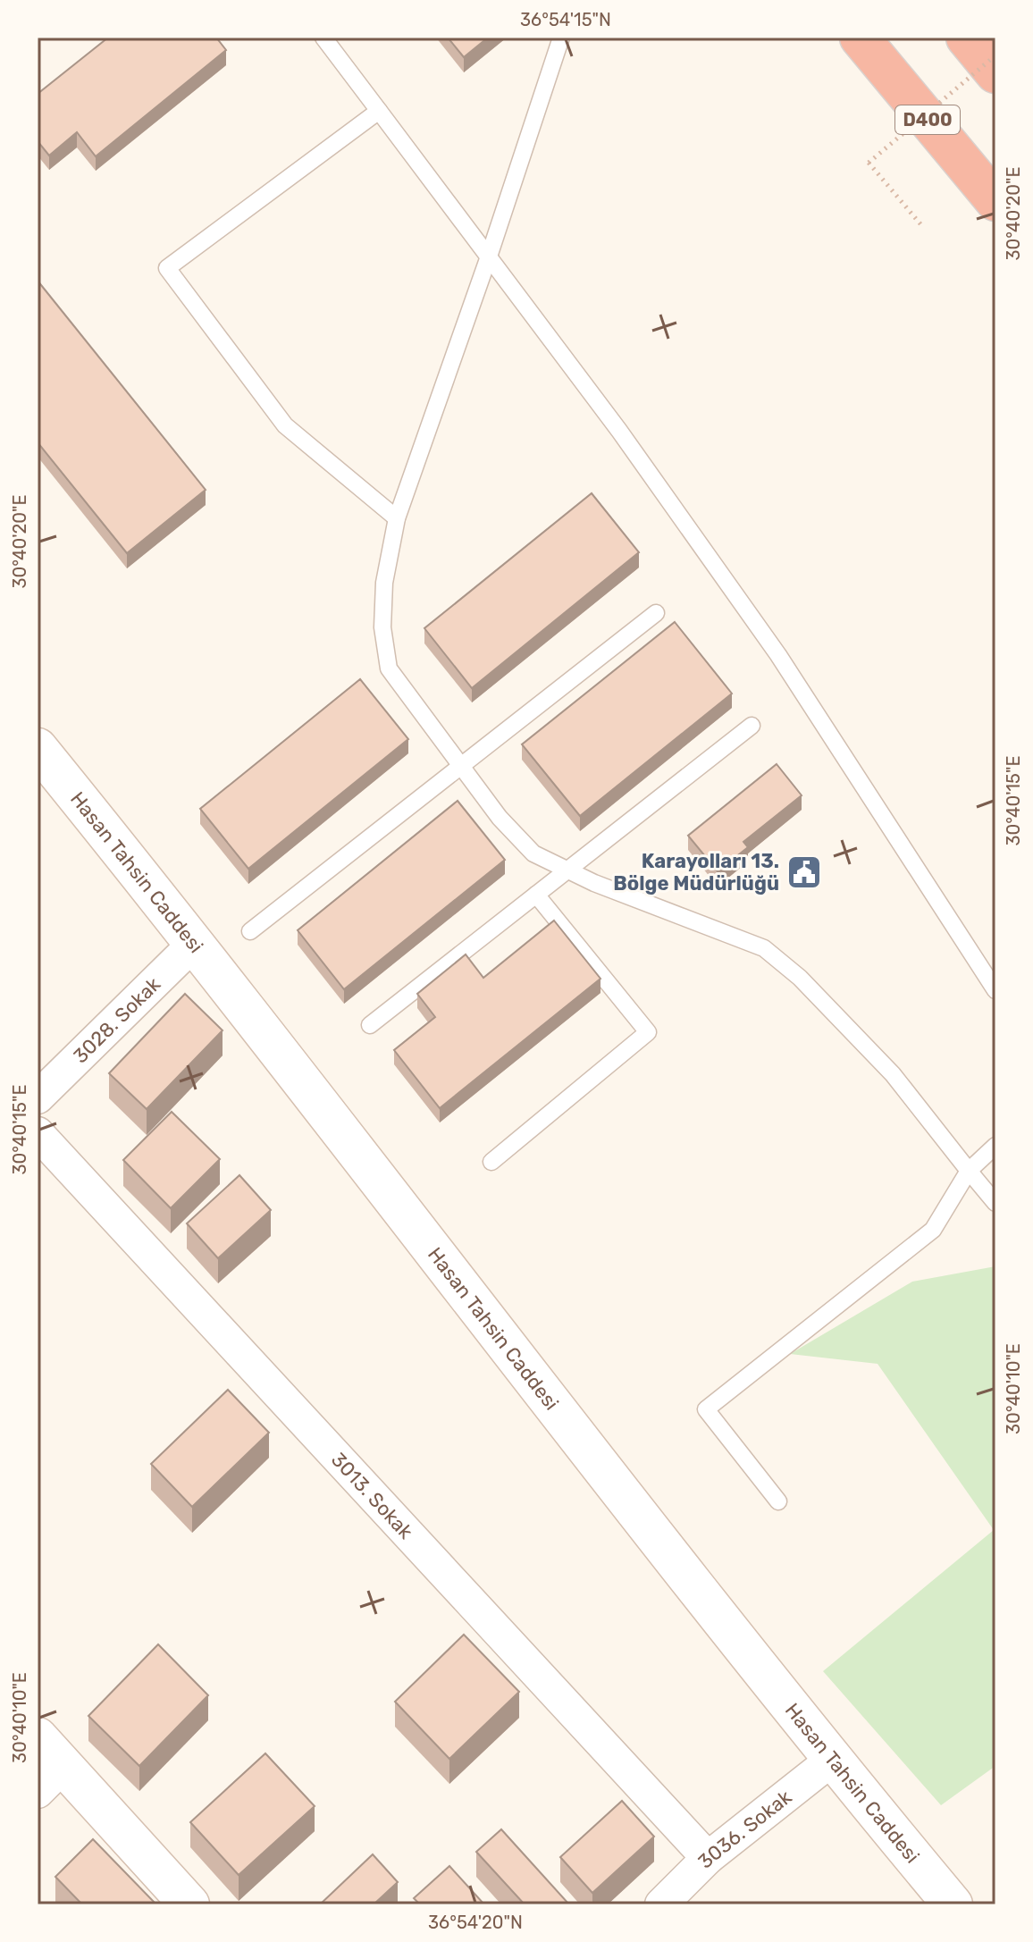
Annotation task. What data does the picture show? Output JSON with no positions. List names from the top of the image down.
{
  "streets": {
    "highway": ["D400"],
    "street": [
      "Hasan Tahsin Caddesi",
      "3028. Sokak",
      "3013. Sokak",
      "3036. Sokak"
    ]
  },
  "crossings": [
    ["Hasan Tahsin Caddesi", "3028. Sokak"],
    ["Hasan Tahsin Caddesi", "3036. Sokak"],
    ["3013. Sokak", "3036. Sokak"]
  ],
  "places": {
    "public building": ["Karayolları 13. Bölge Müdürlüğü"]
  },
  "coordinates": [
    "36°54'15\"N",
    "30°40'20\"E",
    "30°40'15\"E",
    "30°40'10\"E",
    "36°54'20\"N"
  ]
}
